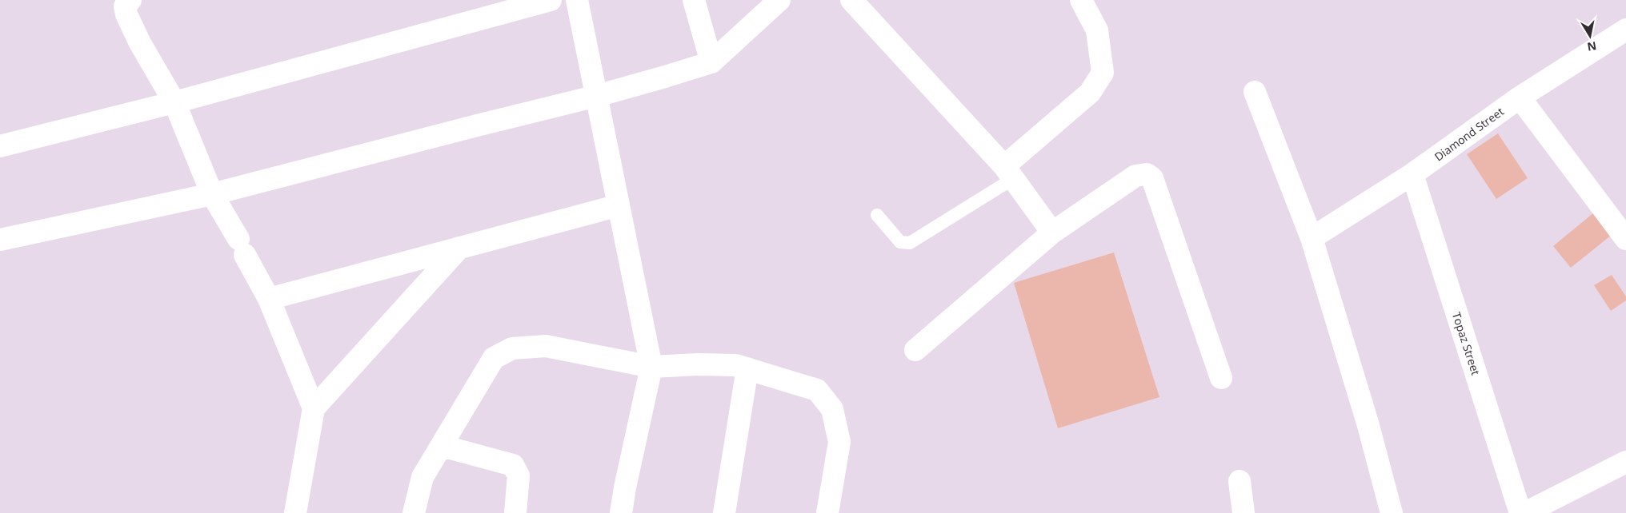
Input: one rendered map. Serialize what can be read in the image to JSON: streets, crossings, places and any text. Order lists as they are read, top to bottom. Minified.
{"streets":{"street":["Diamond Street","Topaz Street"]},"crossings":[["Diamond Street","Topaz Street"]],"north":"bottom"}
